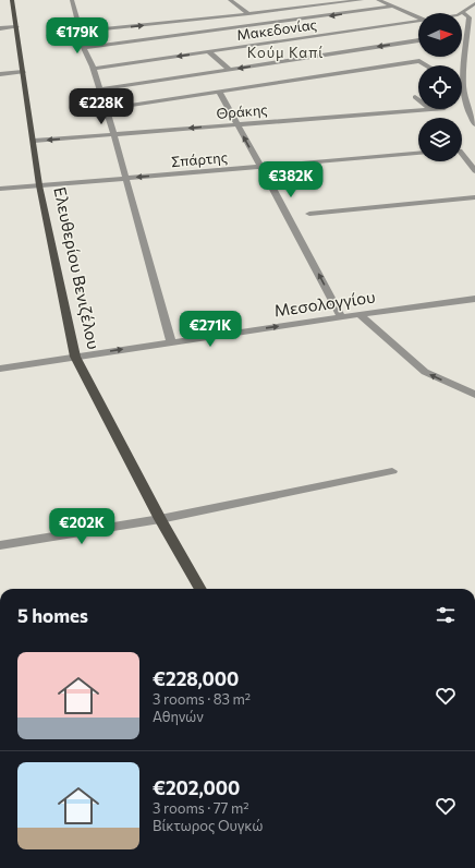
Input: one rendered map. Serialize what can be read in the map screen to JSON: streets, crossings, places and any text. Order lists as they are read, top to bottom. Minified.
{"streets":{"main road":["Ελευθερίου Βενιζέλου"],"street":["Μακεδονίας","Θράκης","Σπάρτης","Μεσολογγίου"]},"crossings":[["Θράκης","Ελευθερίου Βενιζέλου"],["Σπάρτης","Ελευθερίου Βενιζέλου"],["Ελευθερίου Βενιζέλου","Μεσολογγίου"]],"one_way":["Μεσολογγίου"],"districts":["Κούμ Καπί"],"north":"right","page":{"price":["€179K","€228K","€382K","€271K","€202K"],"heading":"5 homes","list":[{"name":"€228,000","note":"3 rooms · 83 m² · Αθηνών"},{"name":"€202,000","note":"3 rooms · 77 m² · Βίκτωρος Ουγκώ"}]}}
